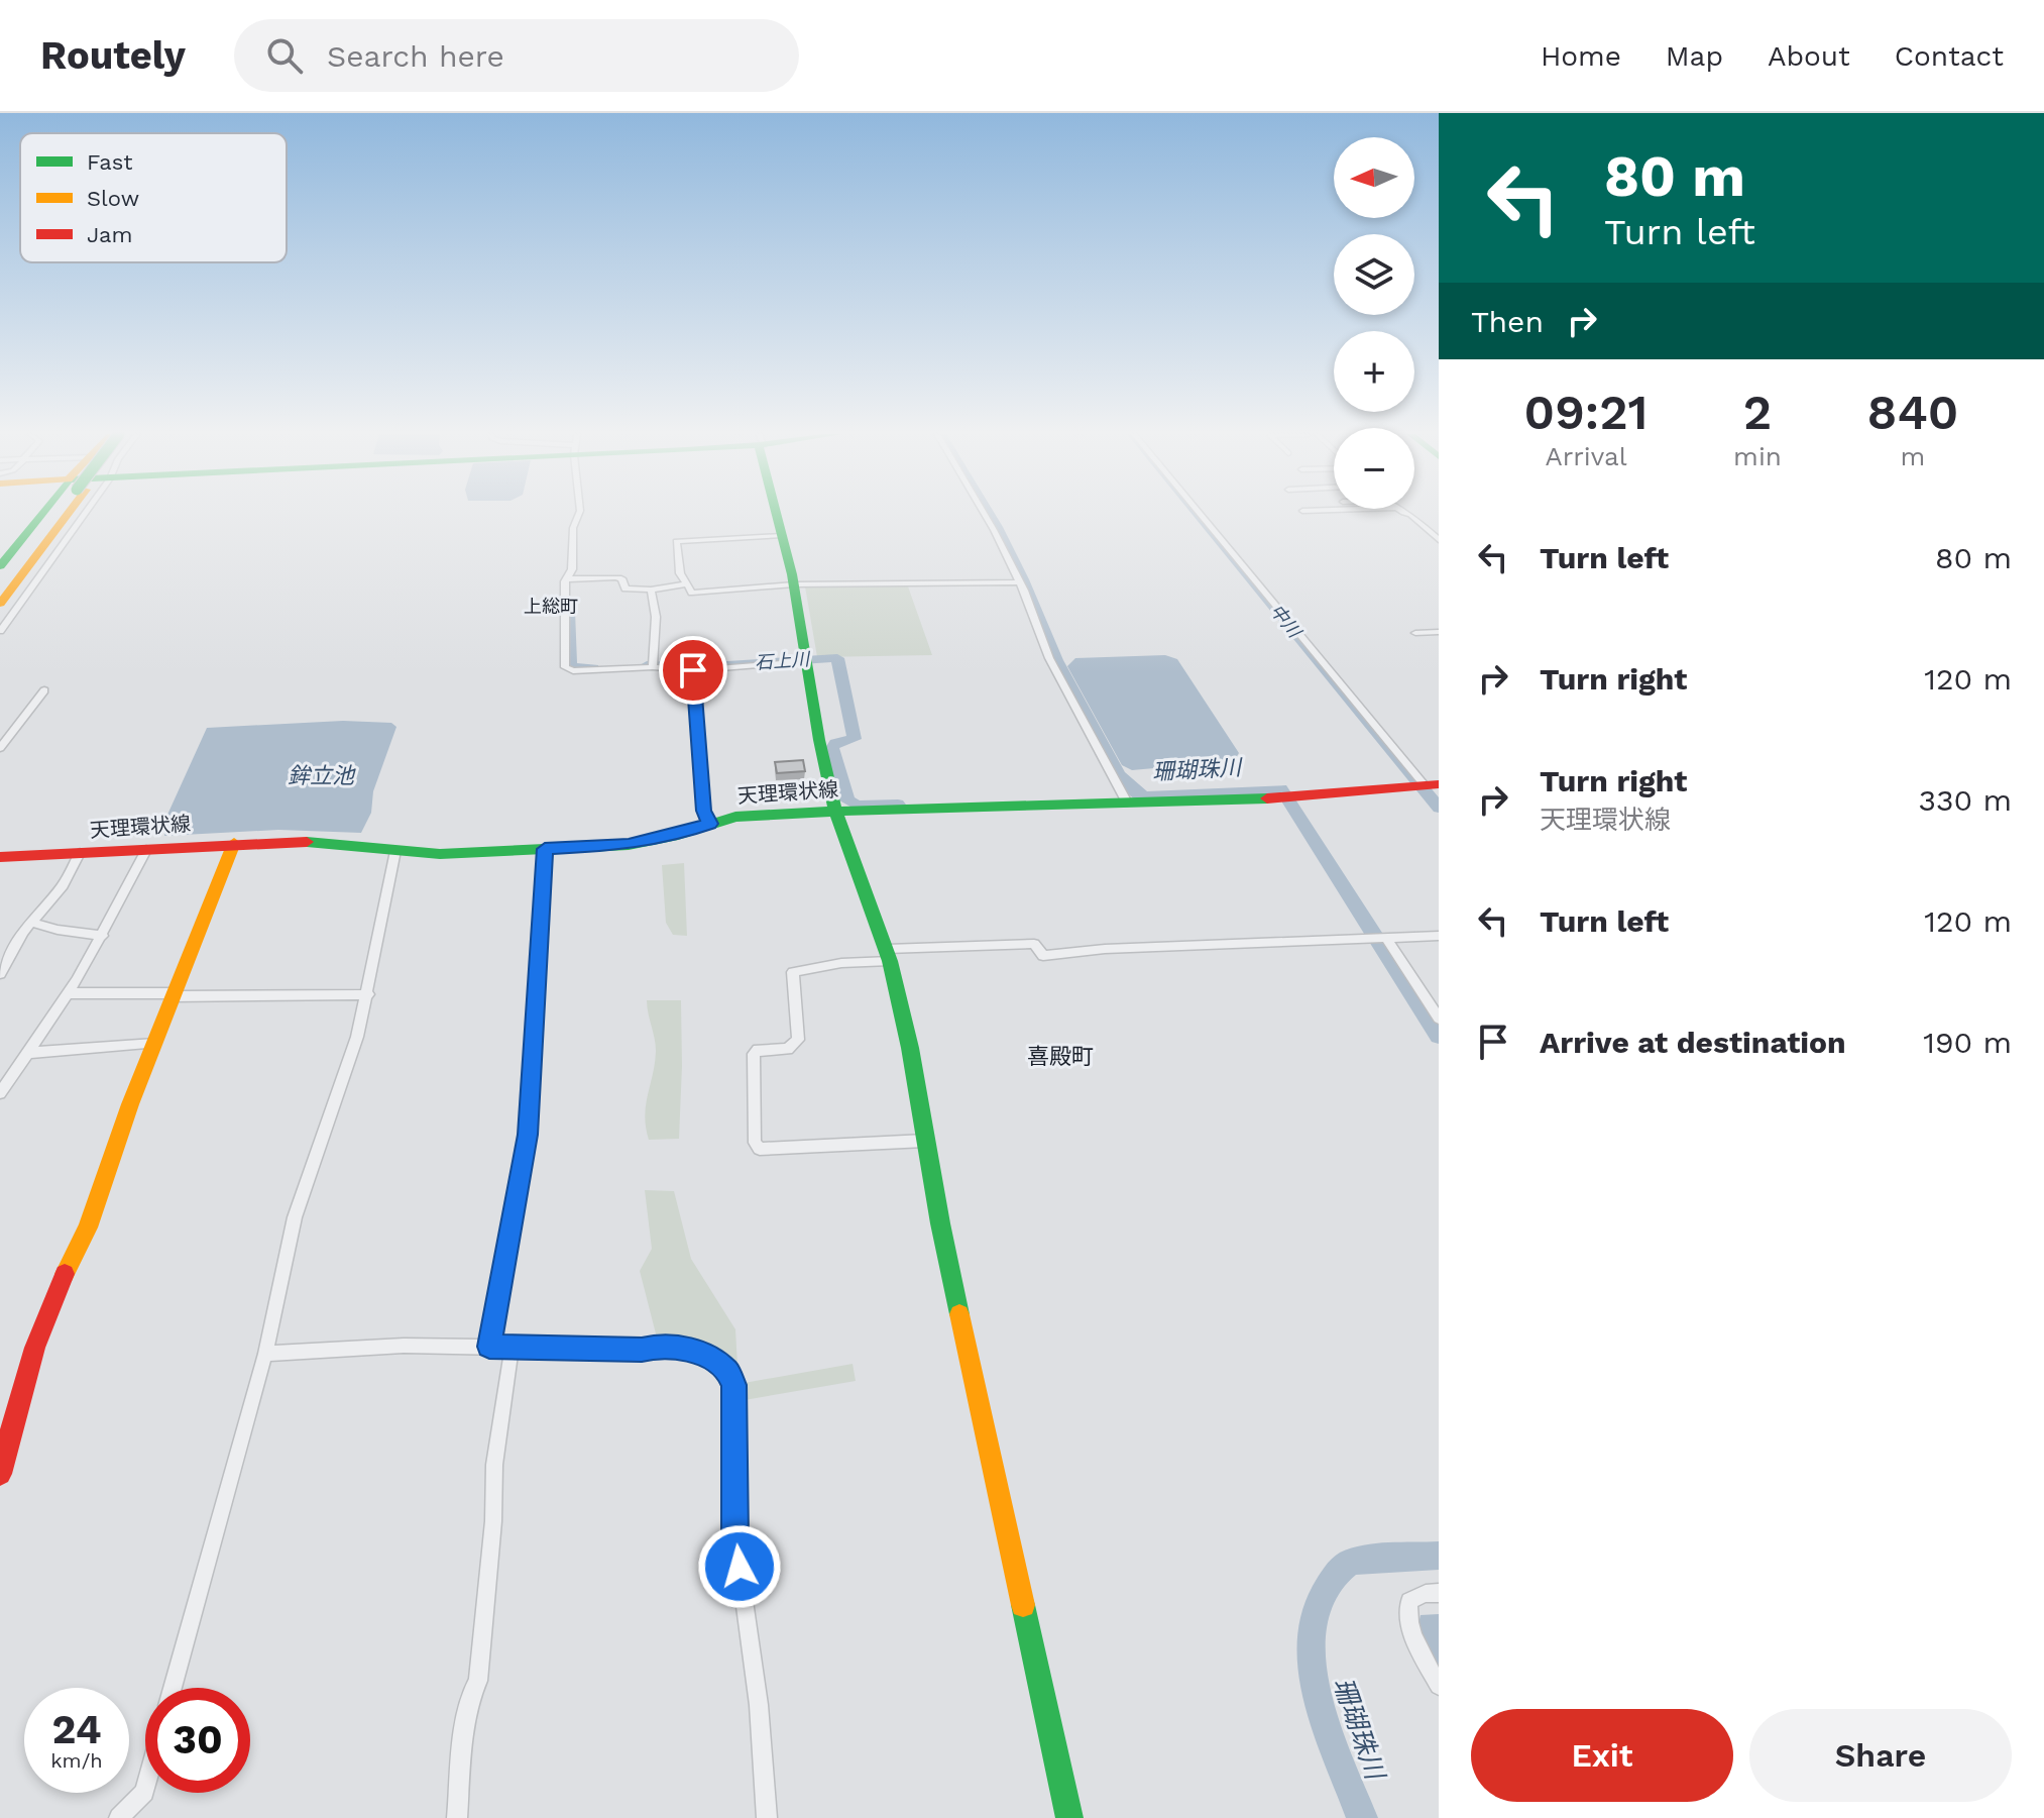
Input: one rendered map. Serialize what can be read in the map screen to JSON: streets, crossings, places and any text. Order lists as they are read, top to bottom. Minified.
{"streets":{"main road":["天理環状線"]},"districts":["上総町","喜殿町"],"water":["中川","石上川","珊瑚珠川","鉾立池"],"legend":["Fast","Slow","Jam"],"north":"left","page":{"header":"Routely","search":"Search here","nav":["Home","Map","About","Contact"],"turn":["80 m","Turn left"],"map_buttons":["+","−"],"then":"Then","eta":["09:21","Arrival","2","min","840","m"],"list":[{"name":"Turn left","value":"80 m"},{"name":"Turn right","value":"120 m"},{"name":"Turn right","note":"天理環状線","value":"330 m"},{"name":"Turn left","value":"120 m"},{"name":"Arrive at destination","value":"190 m"}],"speed":"24 km/h","limit":"30","buttons":["Exit","Share"]}}
